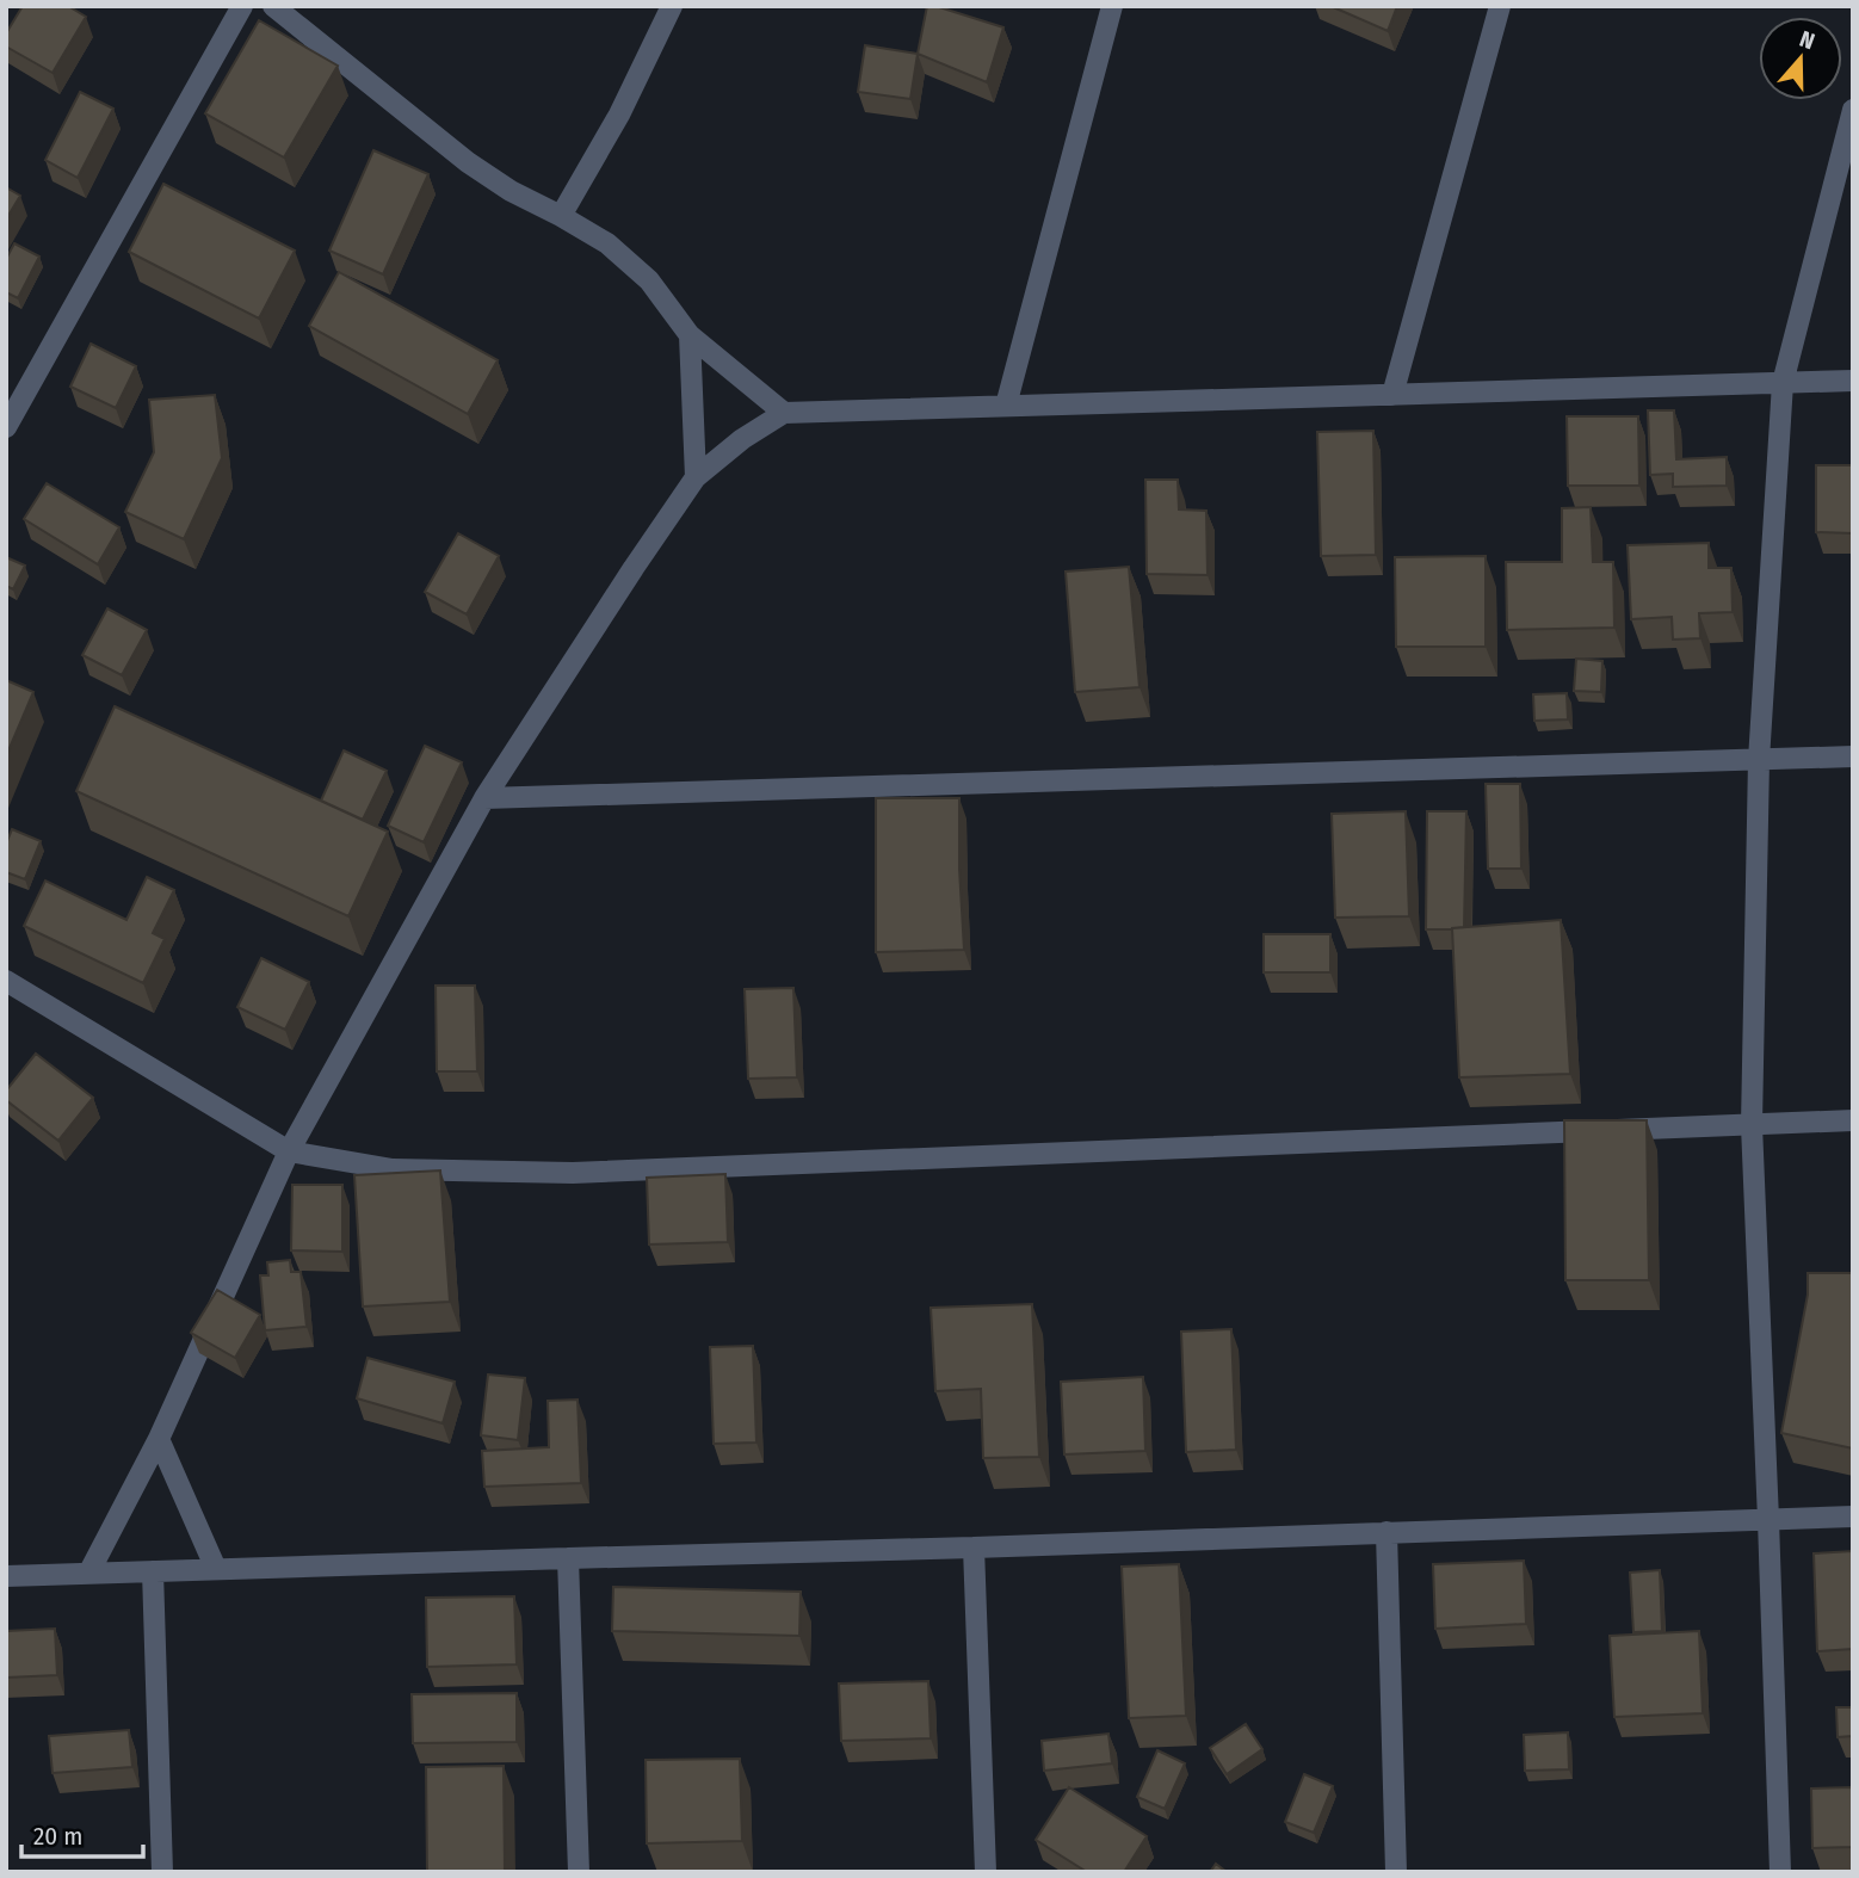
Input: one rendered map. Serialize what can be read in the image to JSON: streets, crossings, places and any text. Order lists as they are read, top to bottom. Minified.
{"scale_bar":"20 m","north":"top"}
